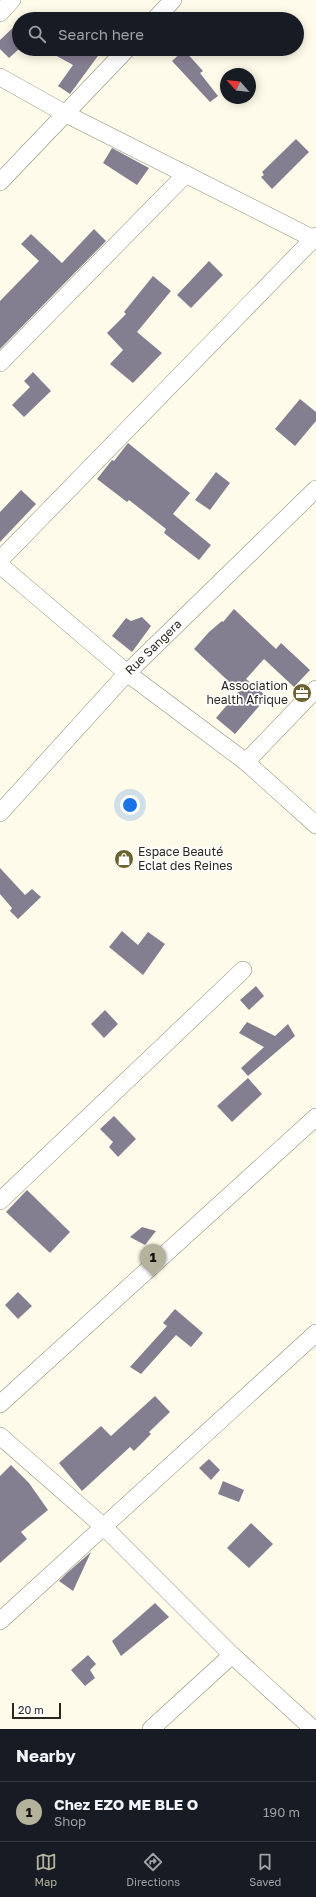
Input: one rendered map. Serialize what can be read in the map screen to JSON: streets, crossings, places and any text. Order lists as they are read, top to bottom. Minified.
{"streets":{"street":["Rue Sangera"]},"places":{"office":["Association health Afrique"],"shop":["Espace Beauté Eclat des Reines"]},"scale_bar":"20 m","north":"top left","page":{"search":"Search here","pins":"1","scale":"20 m","heading":"Nearby","list":[{"mark":"1","name":"Chez EZO ME BLE O","note":"Shop","value":"190 m"}],"nav":["Map","Directions","Saved"]}}
